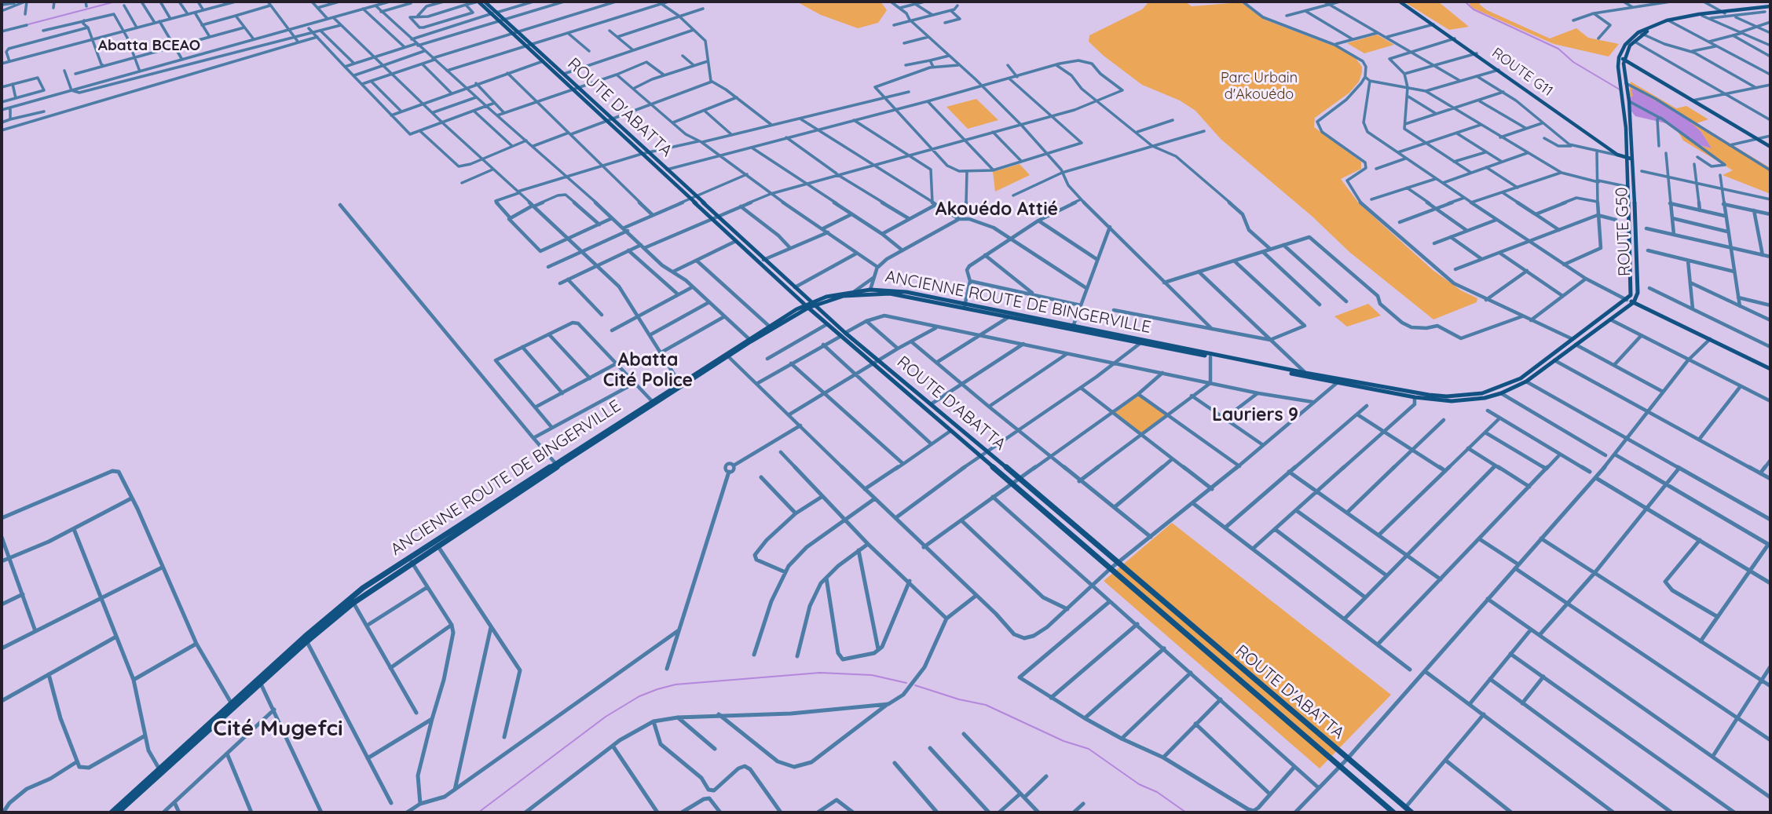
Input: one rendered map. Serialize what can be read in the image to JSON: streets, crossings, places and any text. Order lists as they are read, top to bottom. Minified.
{"streets":{"street":["ROUTE G11","ROUTE D'ABATTA","ROUTE G50","ANCIENNE ROUTE DE BINGERVILLE"]},"crossings":[["ROUTE G11","ROUTE G50"],["ROUTE D'ABATTA","ANCIENNE ROUTE DE BINGERVILLE"],["ROUTE G50","ANCIENNE ROUTE DE BINGERVILLE"]],"districts":["Abatta BCEAO","Akouédo Attié","Abatta Cité Police","Lauriers 9","Cité Mugefci"],"parks":["Parc Urbain d'Akouédo"]}
